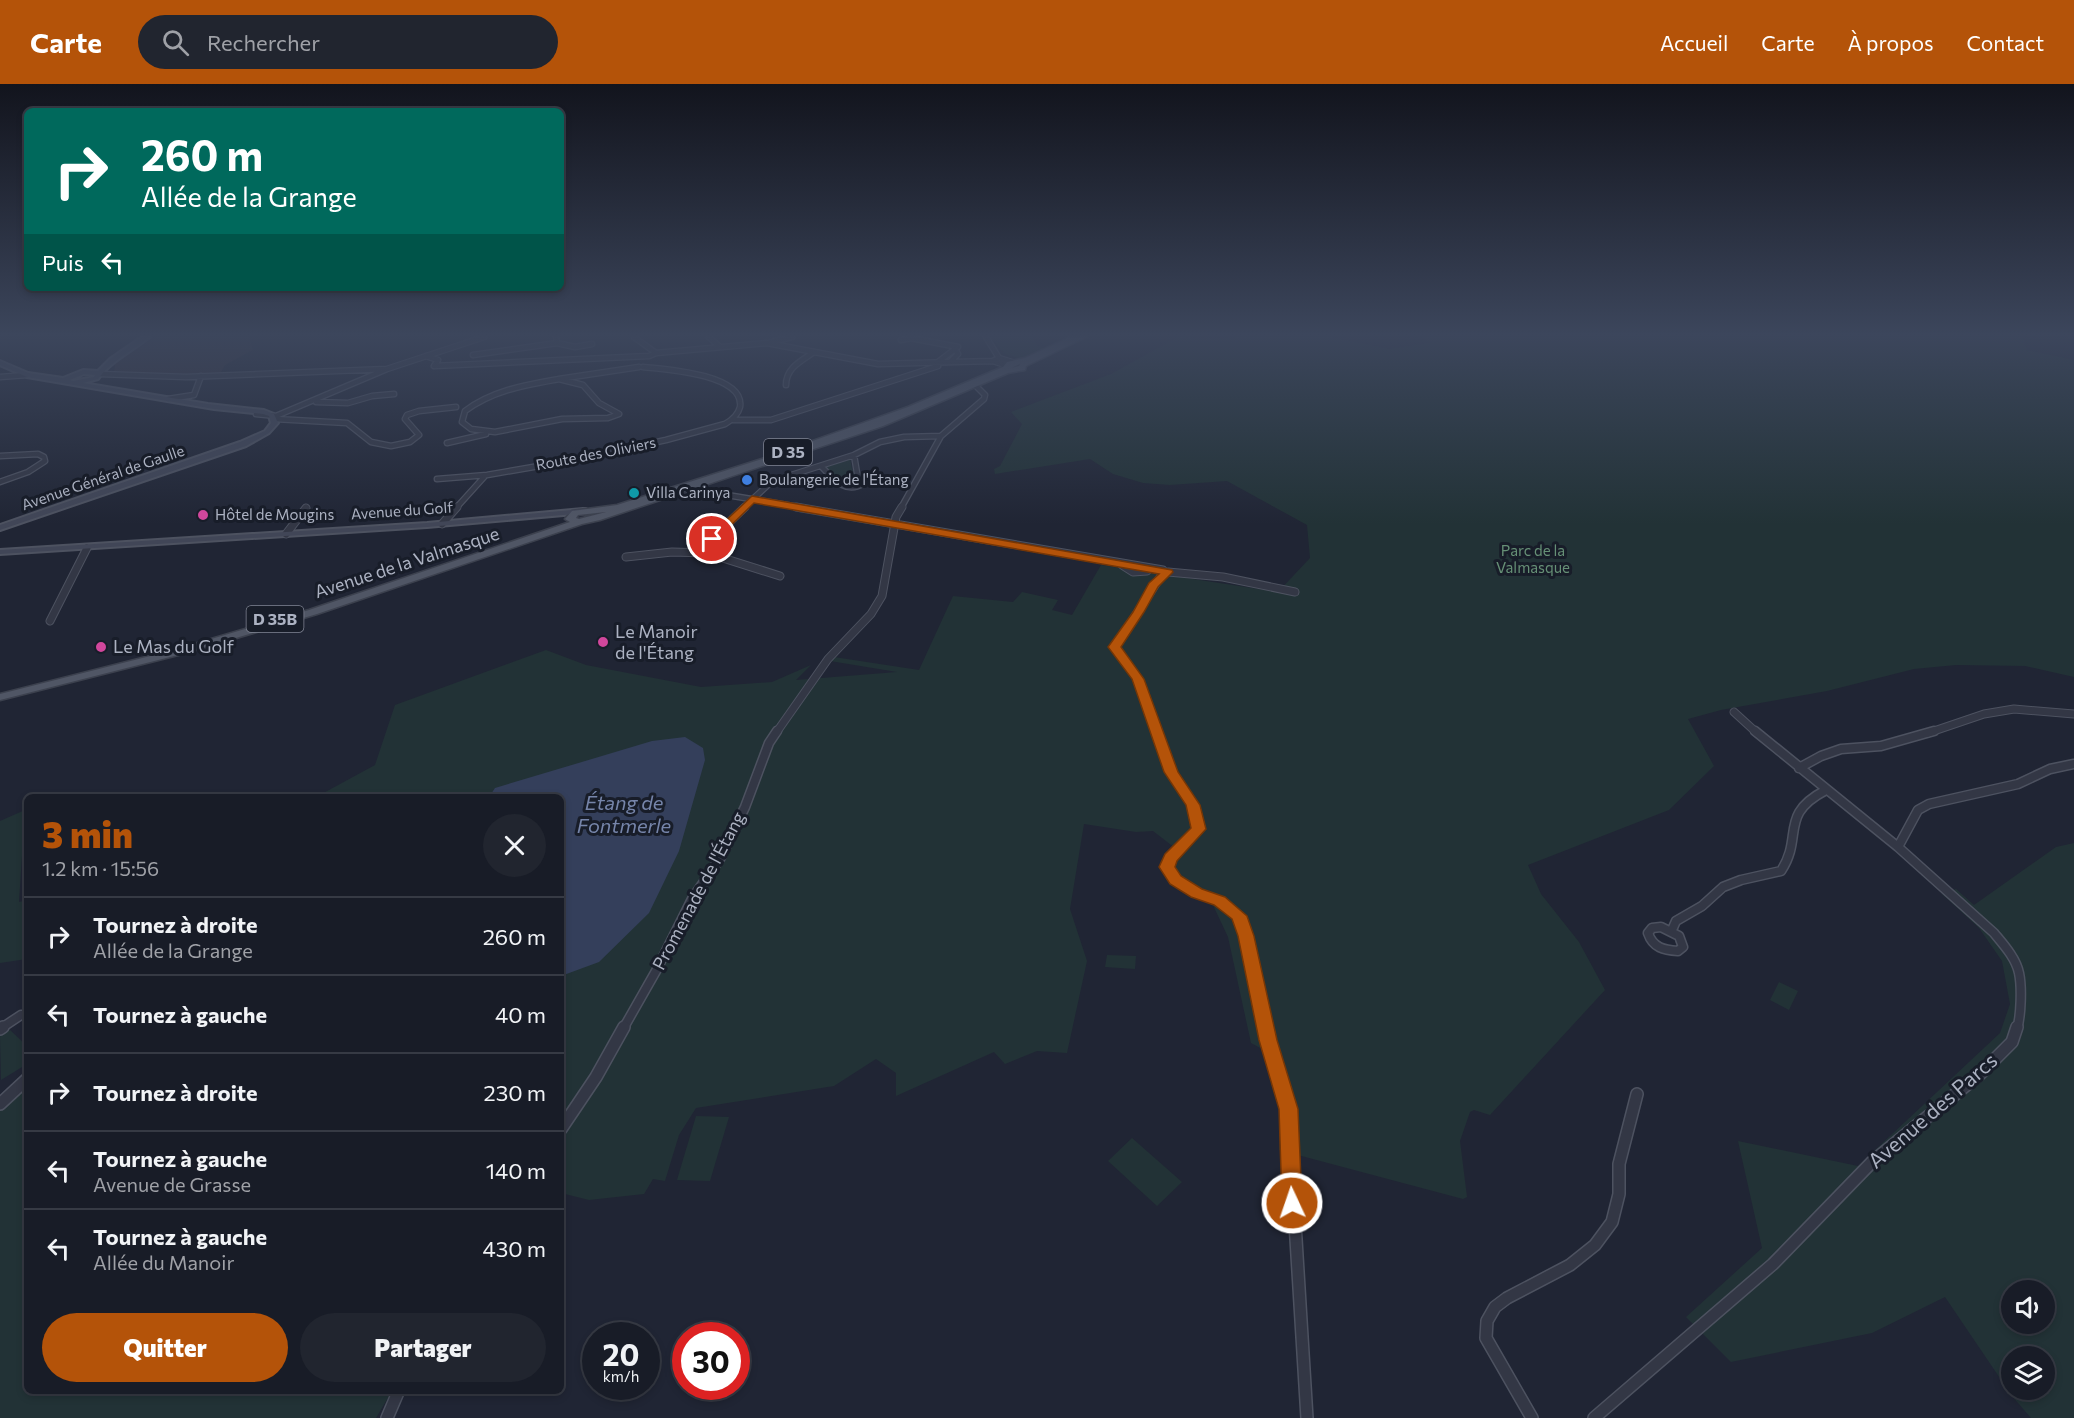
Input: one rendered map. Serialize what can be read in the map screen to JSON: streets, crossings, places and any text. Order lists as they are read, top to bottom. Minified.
{"streets":{"main road":["D 35","Avenue Général de Gaulle","Avenue du Golf","Avenue de la Valmasque","D 35B"],"street":["Route des Oliviers","Promenade de l'Étang","Avenue des Parcs"]},"crossings":[["Avenue du Golf","Avenue de la Valmasque"]],"water":["Étang de Fontmerle"],"parks":["Parc de la Valmasque"],"places":["Boulangerie de l'Étang","Villa Carinya","Hôtel de Mougins","Le Manoir de l'Étang","Le Mas du Golf"],"page":{"header":"Carte","search":"Rechercher","nav":["Accueil","Carte","À propos","Contact"],"turn":["260 m","Allée de la Grange"],"then":"Puis","heading":["3 min","1.2 km · 15:56"],"list":[{"name":"Tournez à droite","note":"Allée de la Grange","value":"260 m"},{"name":"Tournez à gauche","value":"40 m"},{"name":"Tournez à droite","value":"230 m"},{"name":"Tournez à gauche","note":"Avenue de Grasse","value":"140 m"},{"name":"Tournez à gauche","note":"Allée du Manoir","value":"430 m"}],"buttons":["Quitter","Partager"],"speed":"20 km/h","limit":"30"}}
